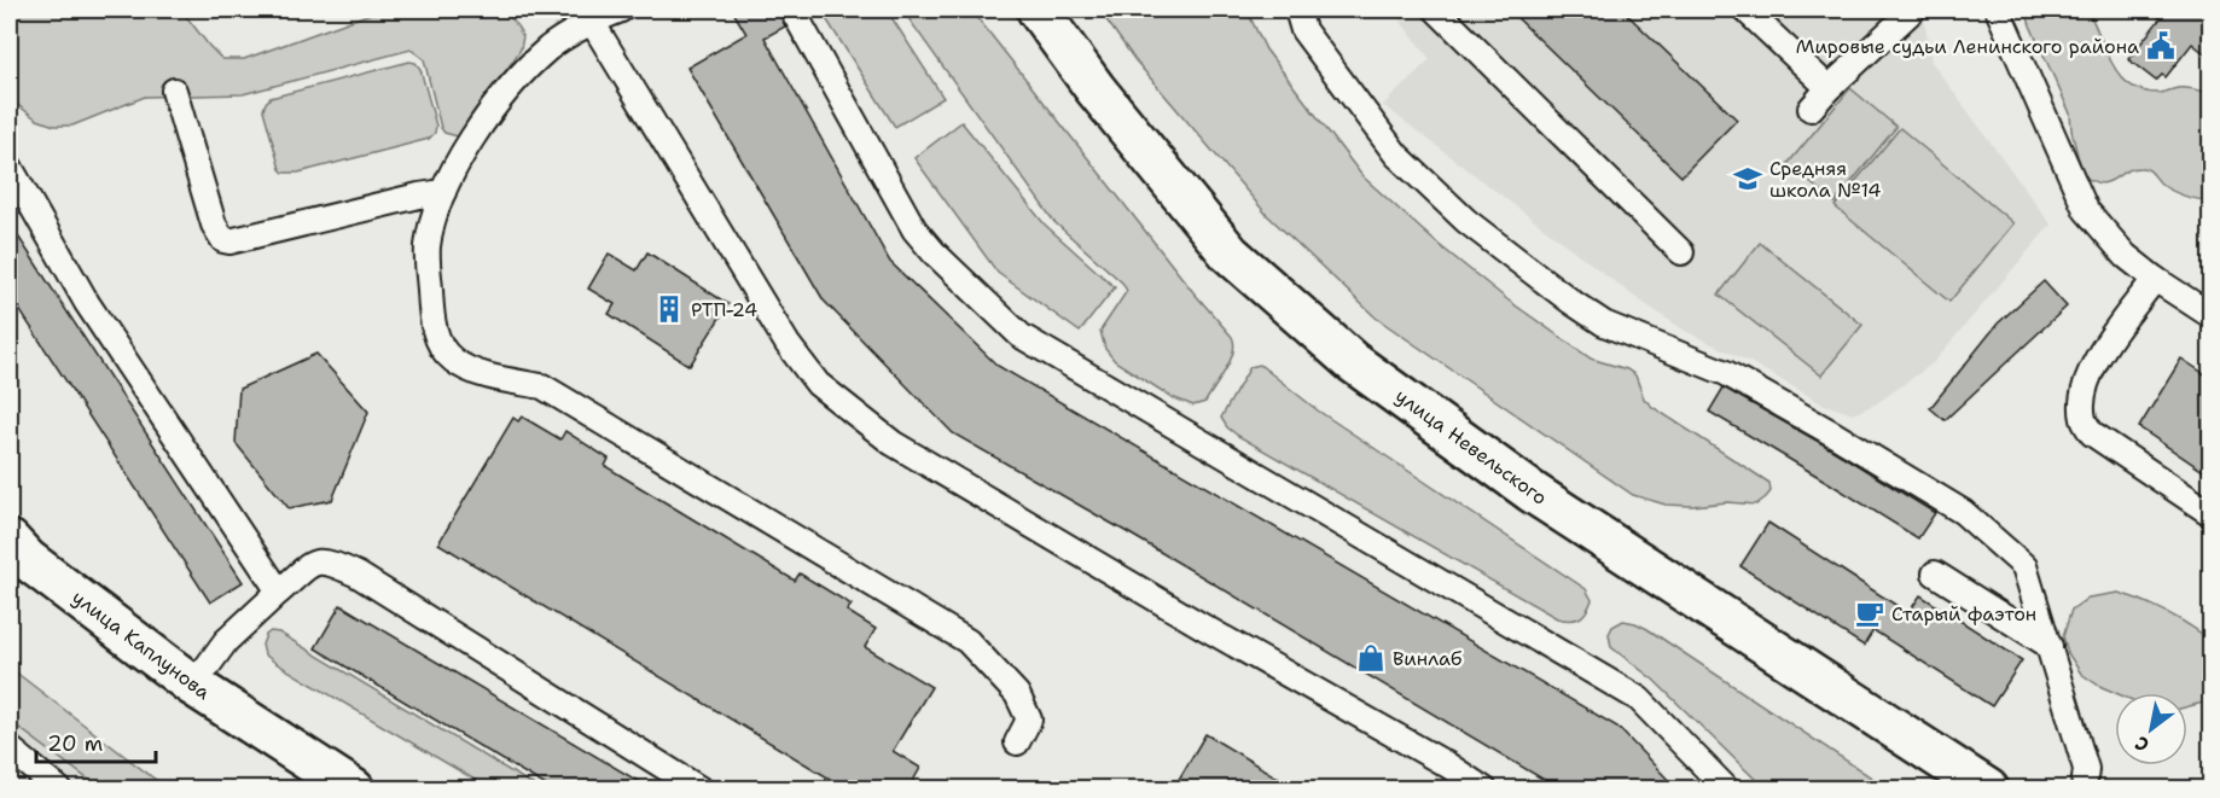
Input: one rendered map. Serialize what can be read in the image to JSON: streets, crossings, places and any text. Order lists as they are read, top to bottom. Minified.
{"streets":{"main road":["улица Невельского","улица Каплунова"]},"places":{"public building":["Мировые судьи Ленинского района"],"school or university":["Средняя школа №14"],"building":["РТП-24"],"cafe":["Старый фаэтон"],"shop":["Винлаб"]},"scale_bar":"20 m","north":"bottom left"}
